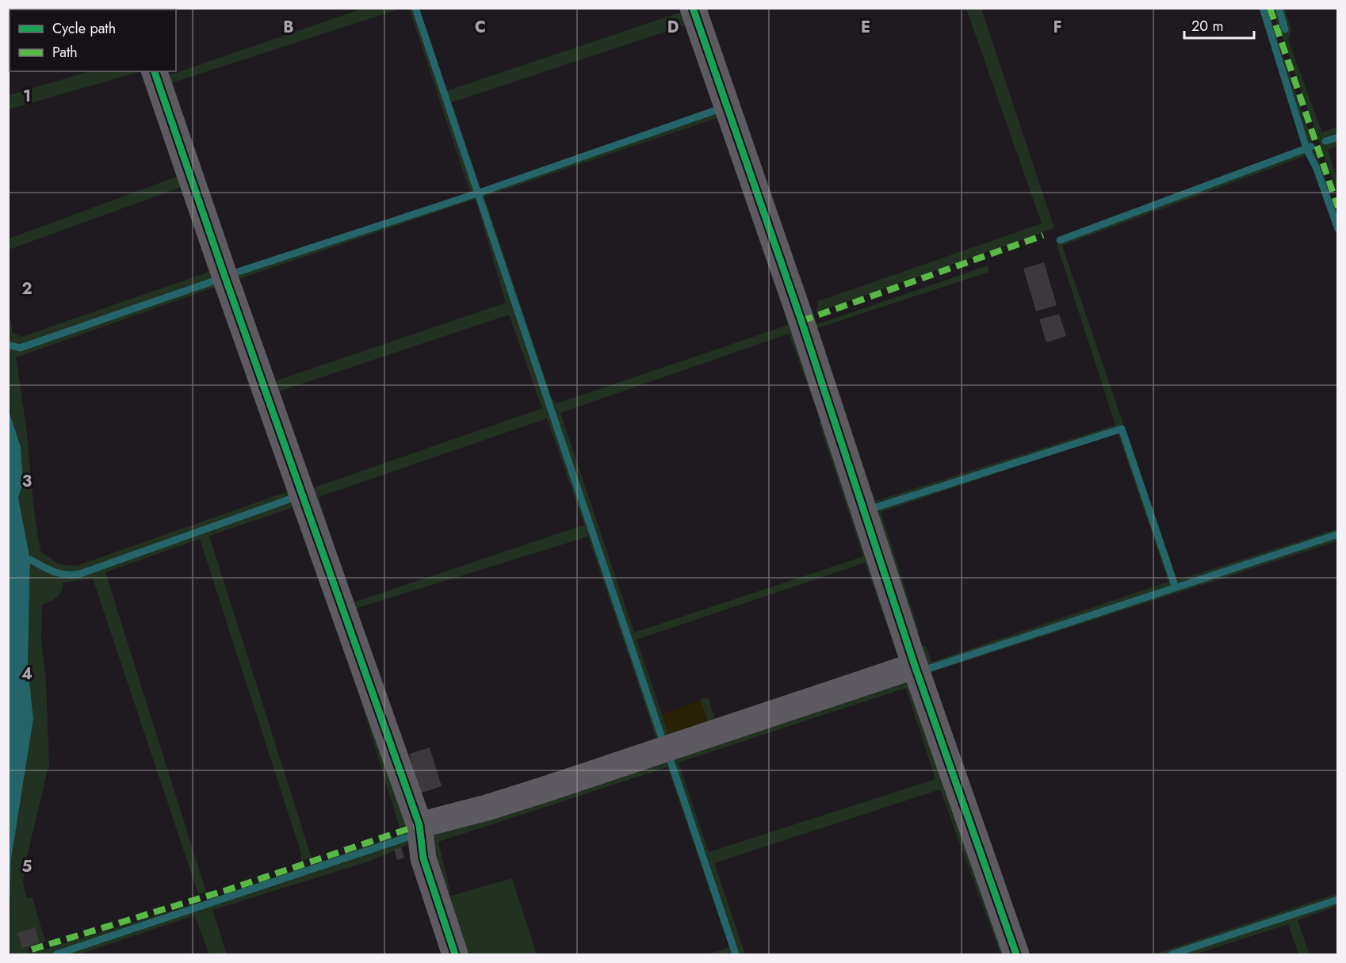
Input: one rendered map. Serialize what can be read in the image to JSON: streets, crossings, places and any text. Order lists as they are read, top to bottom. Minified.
{"legend":["Cycle path","Path"],"scale_bar":"20 m","grid":{"columns":["B","C","D","E","F"],"rows":["1","2","3","4","5"]}}
